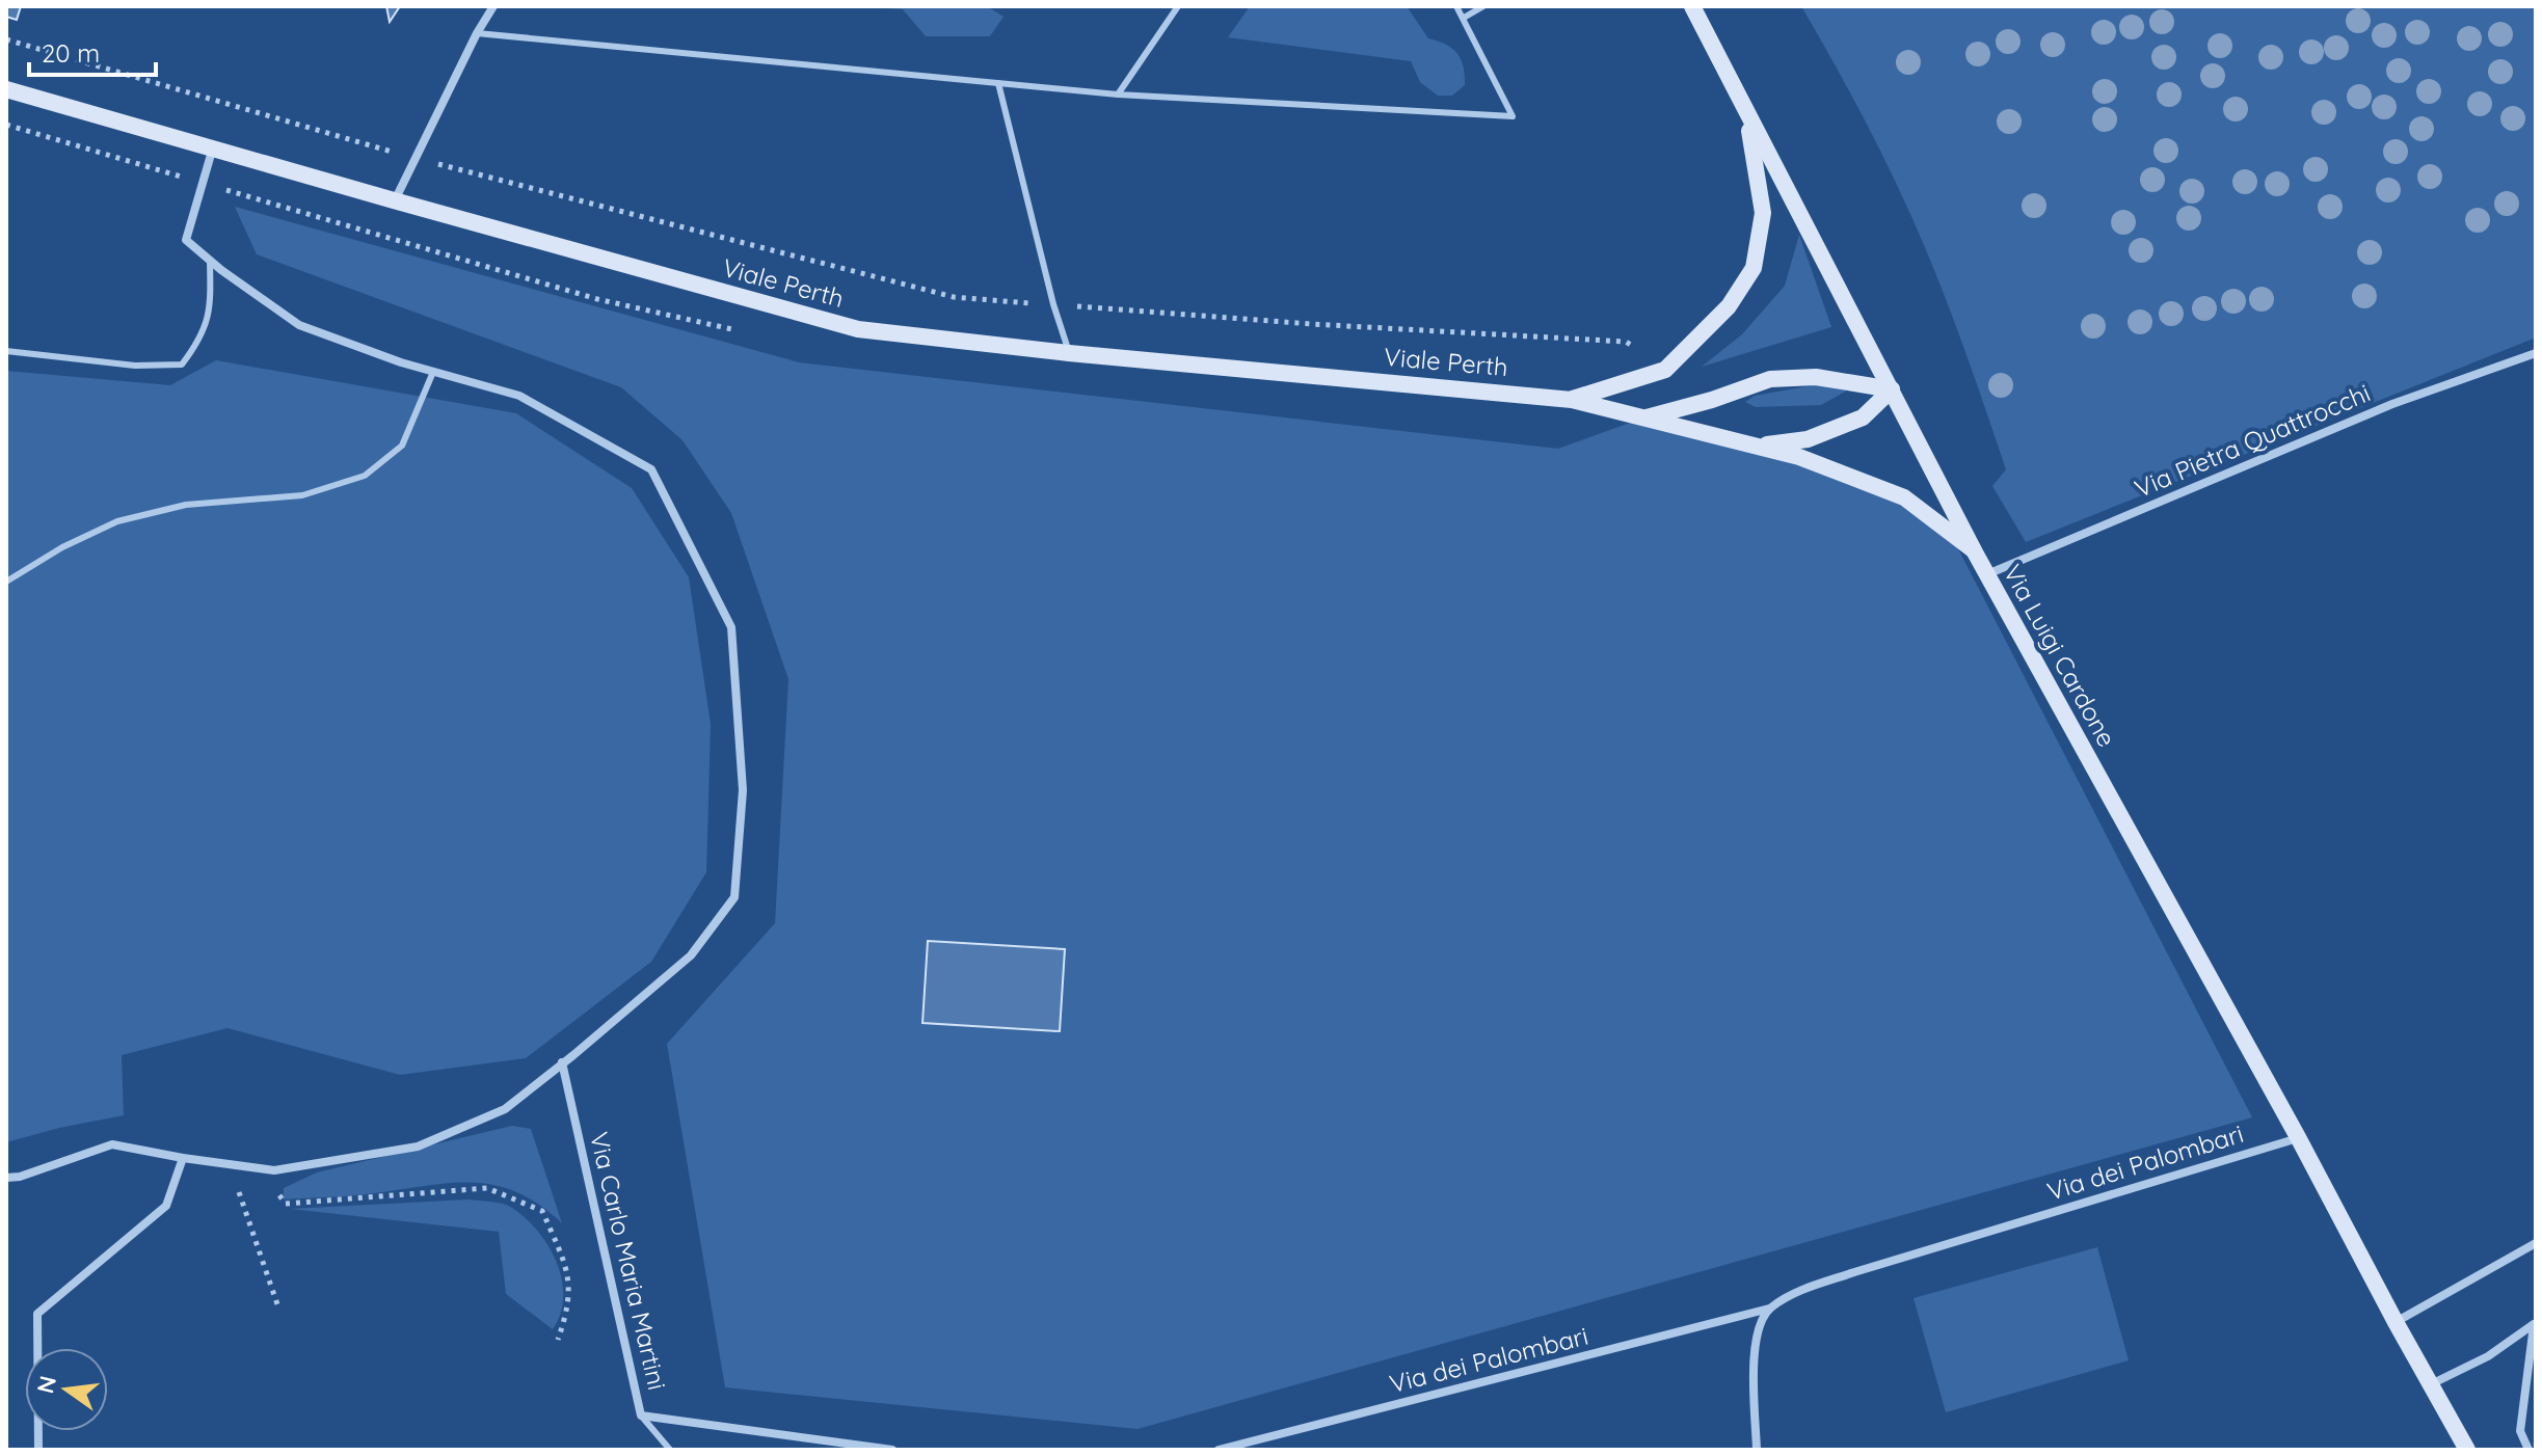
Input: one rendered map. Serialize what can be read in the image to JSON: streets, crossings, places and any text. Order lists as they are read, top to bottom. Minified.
{"streets":{"main road":["Viale Perth","Via Luigi Cardone"],"street":["Via Pietra Quattrocchi","Via dei Palombari","Via Carlo Maria Martini"]},"crossings":[["Viale Perth","Via Luigi Cardone"],["Via Pietra Quattrocchi","Via Luigi Cardone"],["Via Luigi Cardone","Via dei Palombari"]],"scale_bar":"20 m","north":"left"}
